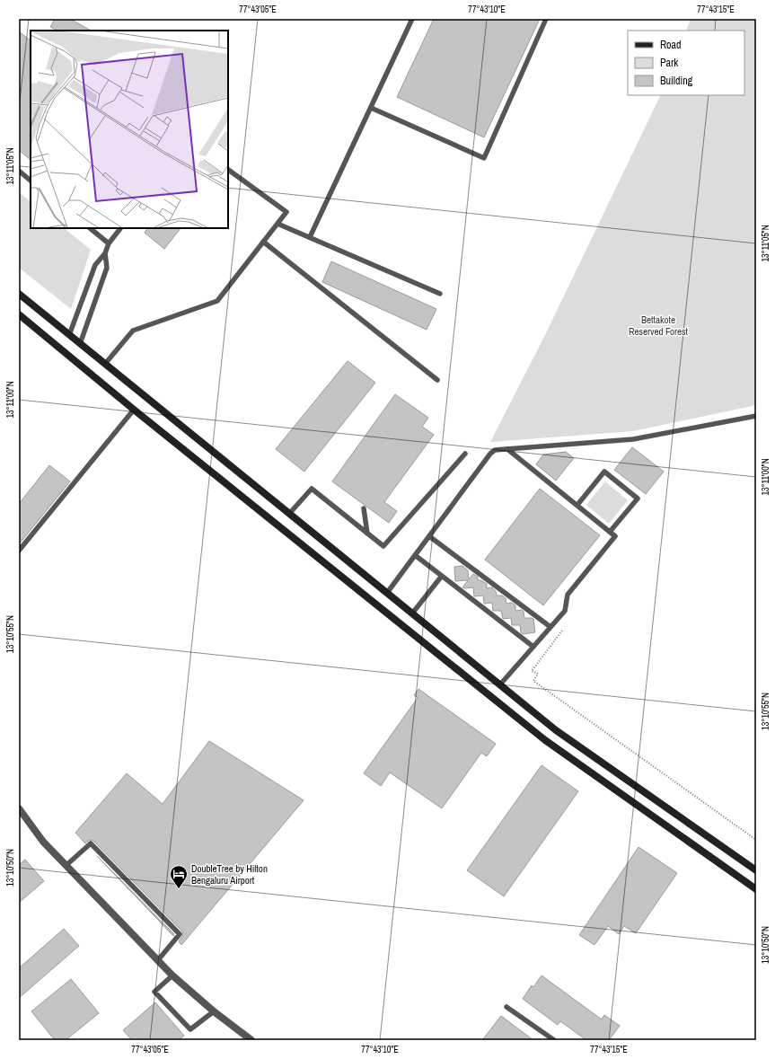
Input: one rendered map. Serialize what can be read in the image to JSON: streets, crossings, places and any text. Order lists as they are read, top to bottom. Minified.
{"parks":["Bettakote Reserved Forest"],"places":{"hotel":["DoubleTree by Hilton Bengaluru Airport"]},"legend":["Road","Park","Building"],"coordinates":["77°43'05\"E","77°43'10\"E","77°43'15\"E","13°11'05\"N","13°11'00\"N","13°10'55\"N","13°10'50\"N"]}
